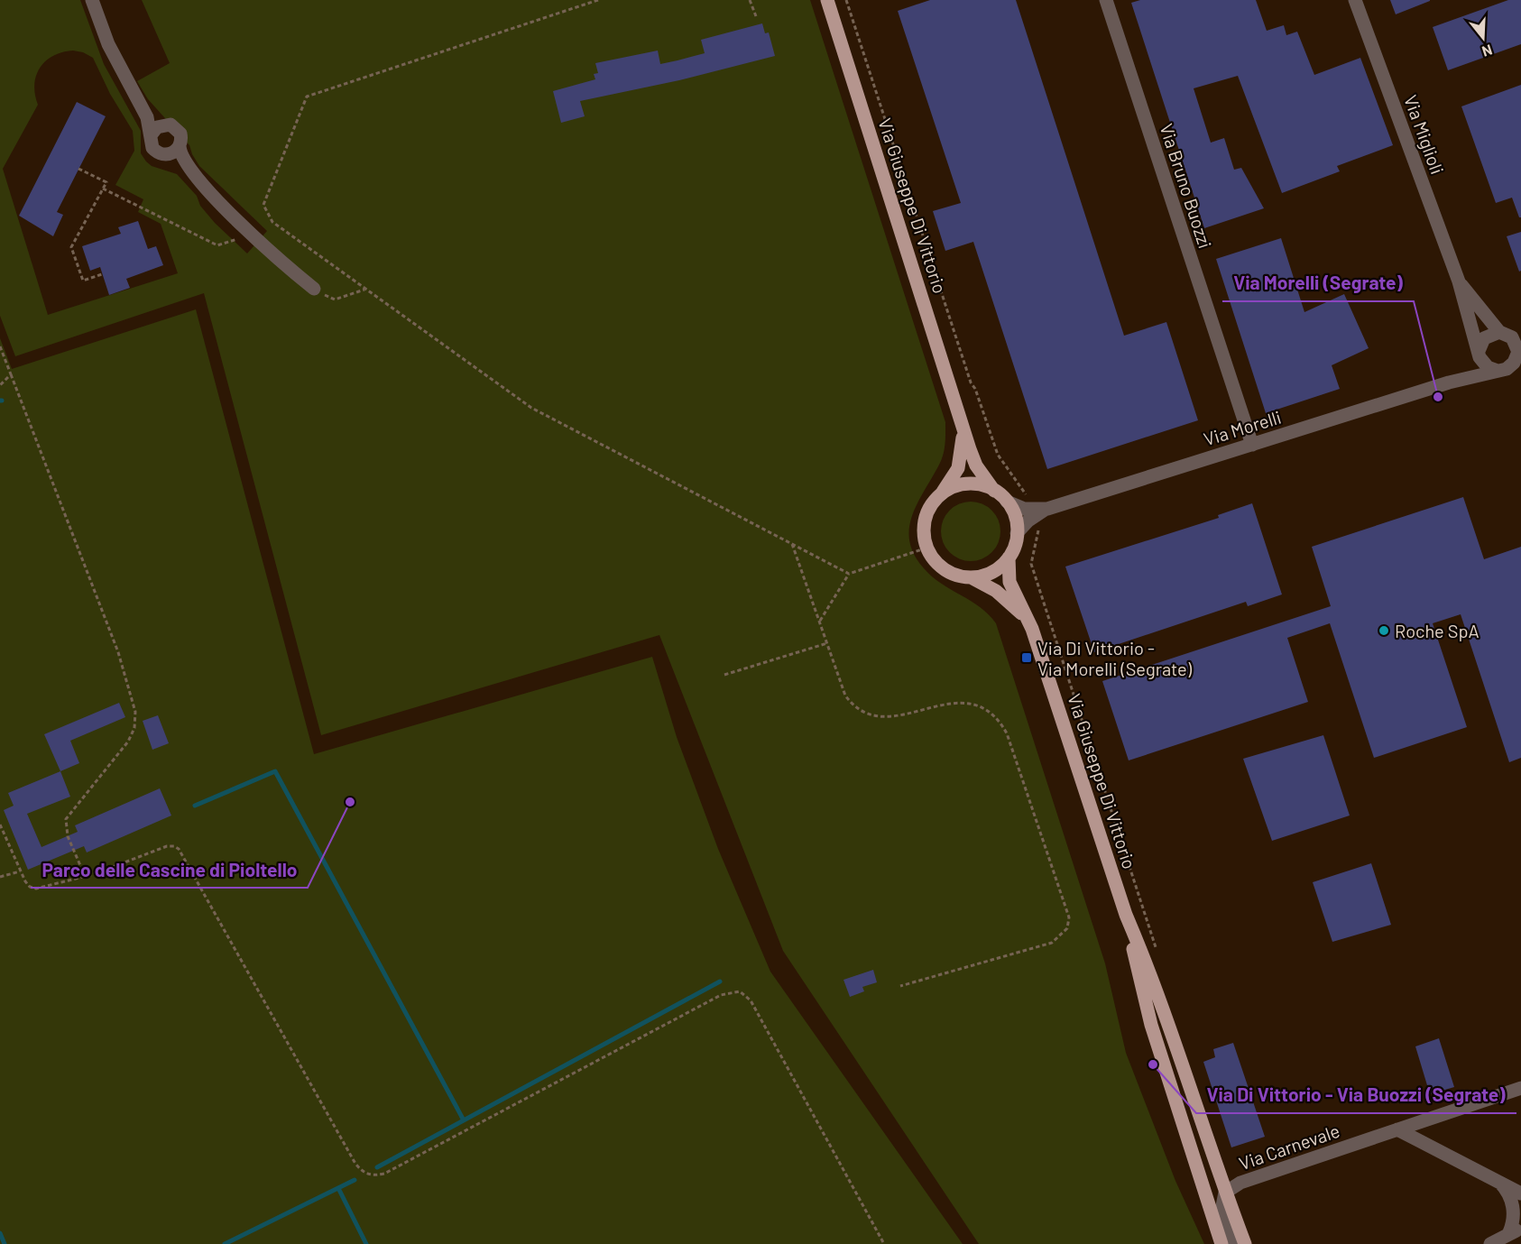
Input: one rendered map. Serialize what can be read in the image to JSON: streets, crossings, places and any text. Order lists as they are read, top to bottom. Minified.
{"streets":{"main road":["Via Giuseppe Di Vittorio"],"street":["Via Miglioli","Via Bruno Buozzi","Via Morelli","Via Carnevale"]},"crossings":[["Via Bruno Buozzi","Via Morelli"],["Via Giuseppe Di Vittorio","Via Morelli"],["Via Giuseppe Di Vittorio","Via Carnevale"]],"places":{"other":["Via Morelli (Segrate)","Roche SpA","Parco delle Cascine di Pioltello","Via Di Vittorio - Via Buozzi (Segrate)"],"transit":["Via Di Vittorio - Via Morelli (Segrate)"]},"north":"bottom"}
